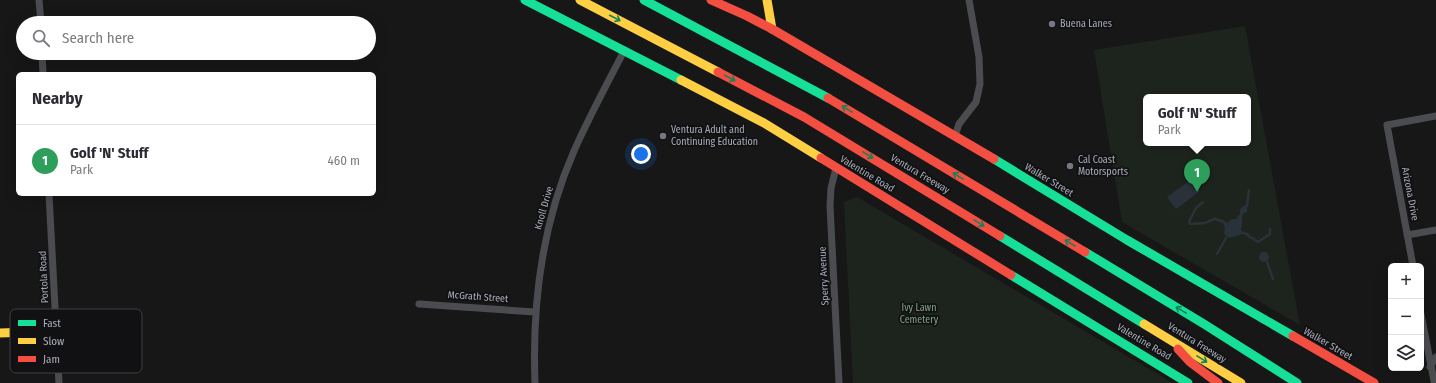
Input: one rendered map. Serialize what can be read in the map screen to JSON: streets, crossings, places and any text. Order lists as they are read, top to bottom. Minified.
{"streets":{"main road":["Valentine Road","Ventura Freeway","Walker Street"],"street":["Arizona Drive","Knoll Drive","Sperry Avenue","Portola Road","McGrath Street"]},"crossings":[["Valentine Road","Knoll Drive"],["Valentine Road","Sperry Avenue"],["Knoll Drive","McGrath Street"]],"parks":["Ivy Lawn Cemetery"],"places":["Buena Lanes","Ventura Adult and Continuing Education","Cal Coast Motorsports"],"legend":["Fast","Slow","Jam"],"page":{"search":"Search here","heading":"Nearby","popup":["Golf 'N' Stuff","Park"],"list":[{"mark":"1","name":"Golf 'N' Stuff","note":"Park","value":"460 m"}],"pins":"1","map_buttons":["+","−"]}}
